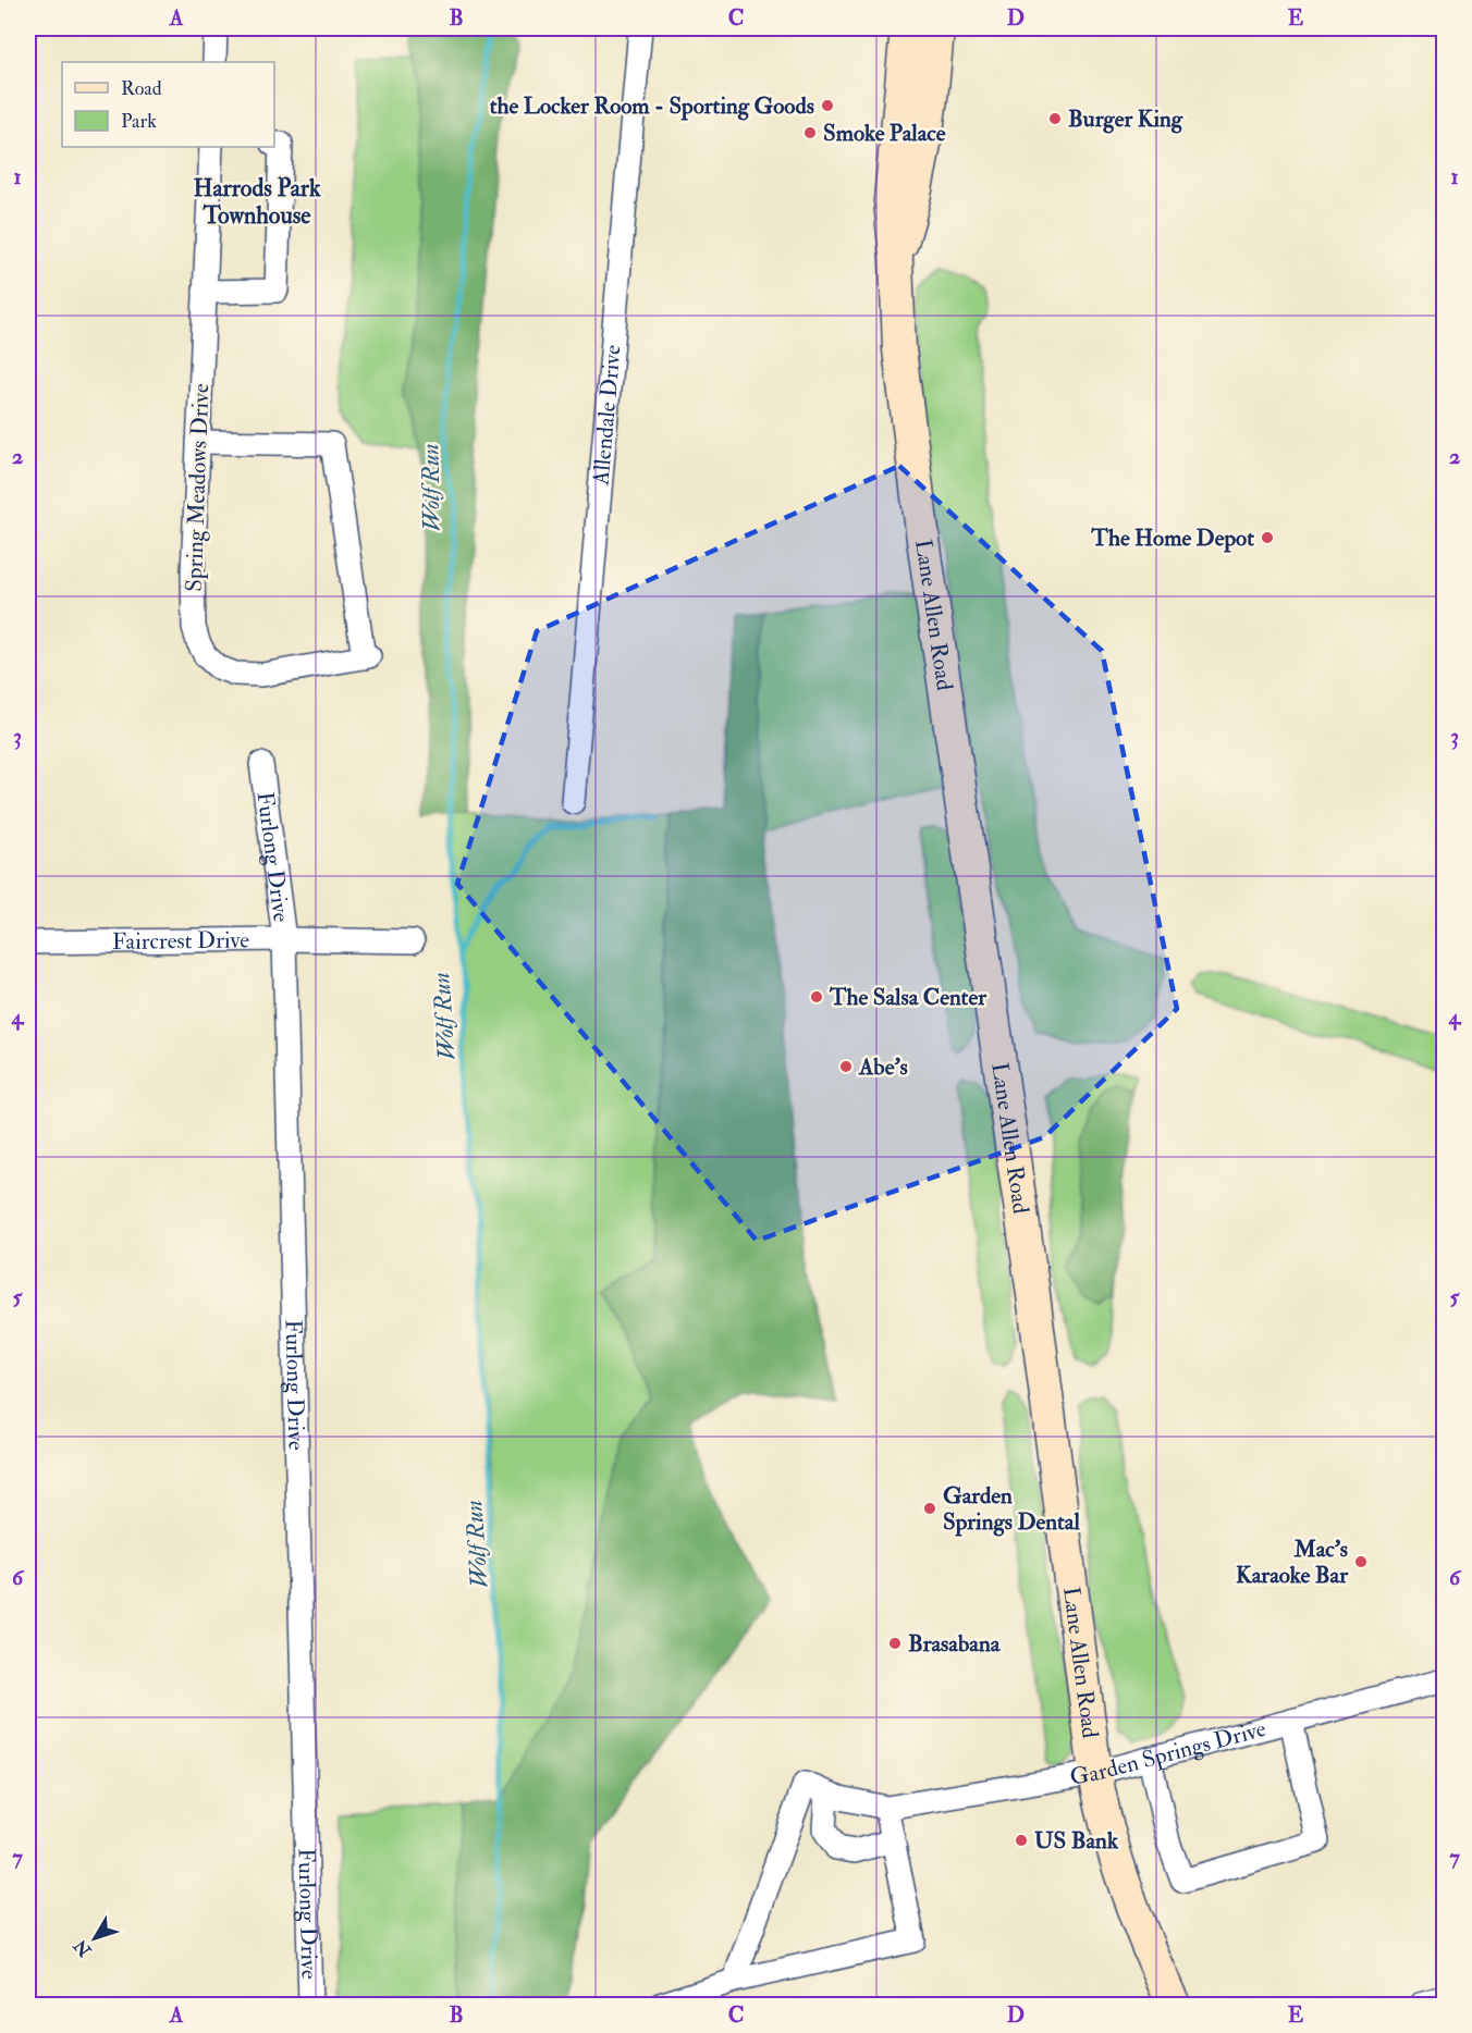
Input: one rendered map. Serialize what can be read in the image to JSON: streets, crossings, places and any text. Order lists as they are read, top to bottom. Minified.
{"streets":{"main road":["Lane Allen Road"],"street":["Allendale Drive","Spring Meadows Drive","Furlong Drive","Faircrest Drive","Garden Springs Drive"]},"crossings":[["Lane Allen Road","Garden Springs Drive"],["Furlong Drive","Faircrest Drive"]],"districts":["Harrods Park Townhouse"],"water":["Wolf Run"],"places":["the Locker Room - Sporting Goods","Burger King","Smoke Palace","The Home Depot","The Salsa Center","Abe's","Garden Springs Dental","Mac's Karaoke Bar","Brasabana","US Bank"],"legend":["Road","Park"],"north":"bottom left","grid":{"columns":["A","B","C","D","E"],"rows":["1","2","3","4","5","6","7"]}}
